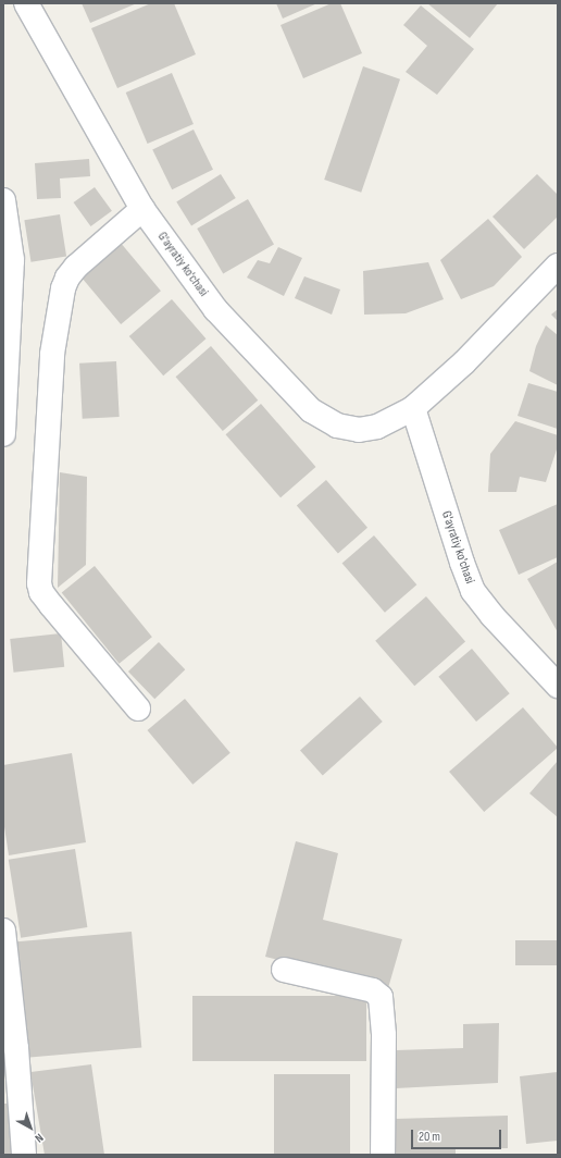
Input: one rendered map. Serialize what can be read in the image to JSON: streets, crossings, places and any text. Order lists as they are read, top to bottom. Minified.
{"streets":{"street":["G'ayratiy ko'chasi"]},"scale_bar":"20 m","north":"bottom right"}
